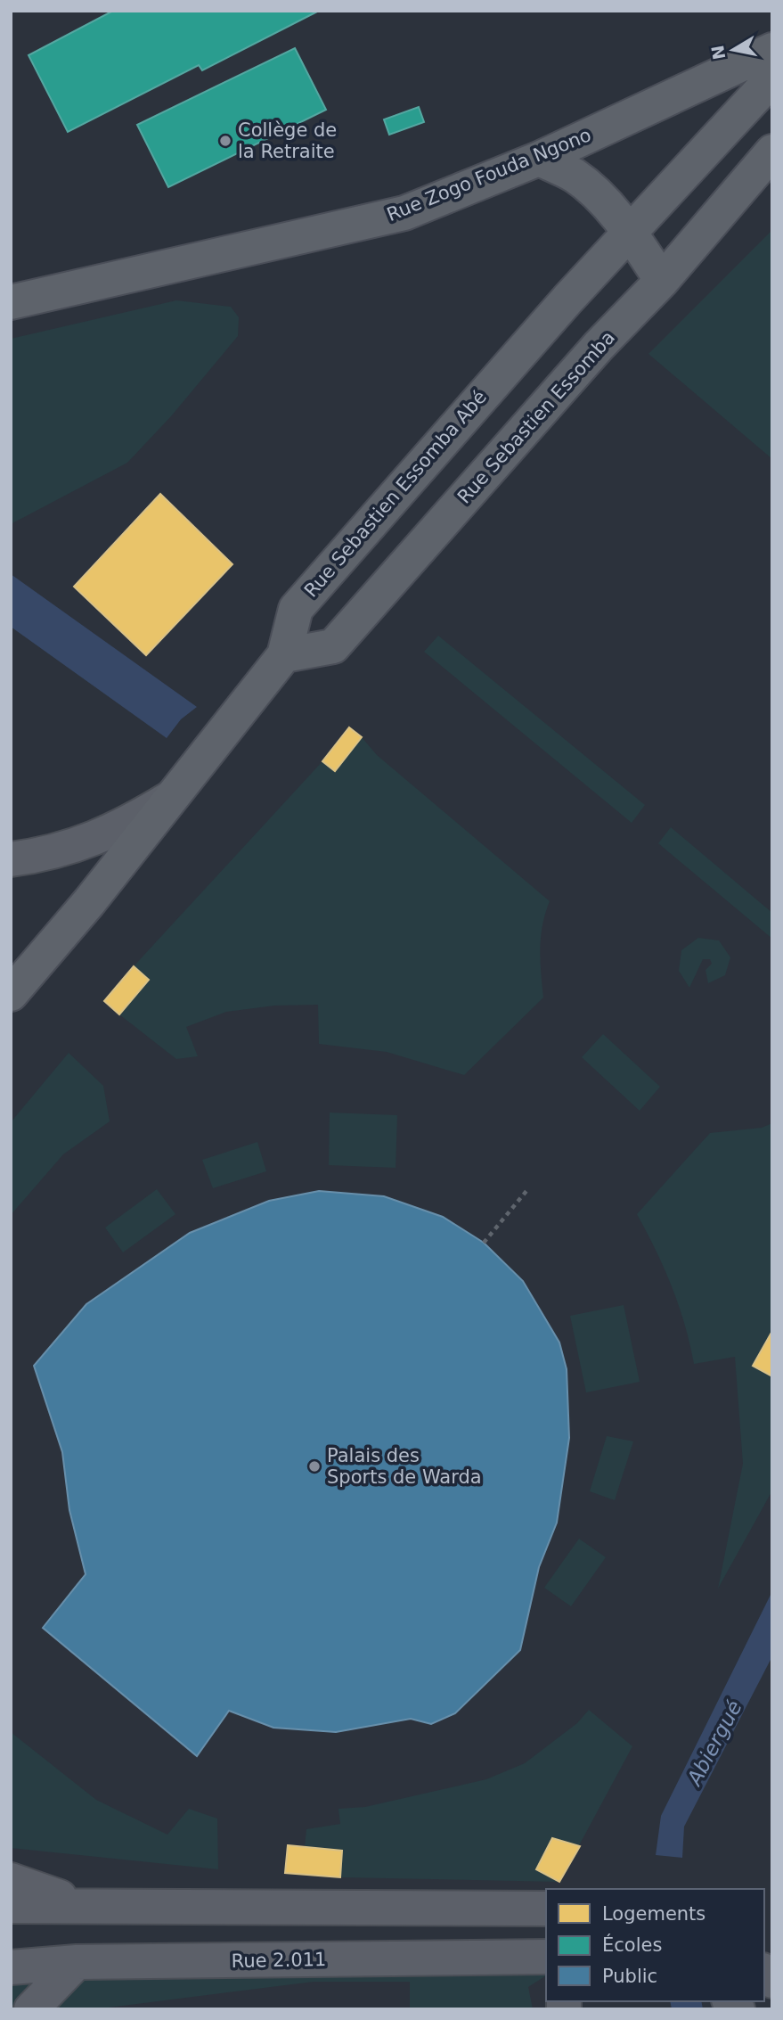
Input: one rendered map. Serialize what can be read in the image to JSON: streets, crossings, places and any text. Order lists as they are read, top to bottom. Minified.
{"streets":{"main road":["Rue Zogo Fouda Ngono","Rue Sebastien Essomba","Rue Sebastien Essomba Abé"],"street":["Rue 2.011"]},"crossings":[["Rue Sebastien Essomba","Rue Sebastien Essomba Abé"]],"water":["Abiergué"],"places":["Collège de la Retraite","Palais des Sports de Warda"],"legend":["Logements","Écoles","Public"],"north":"left"}
